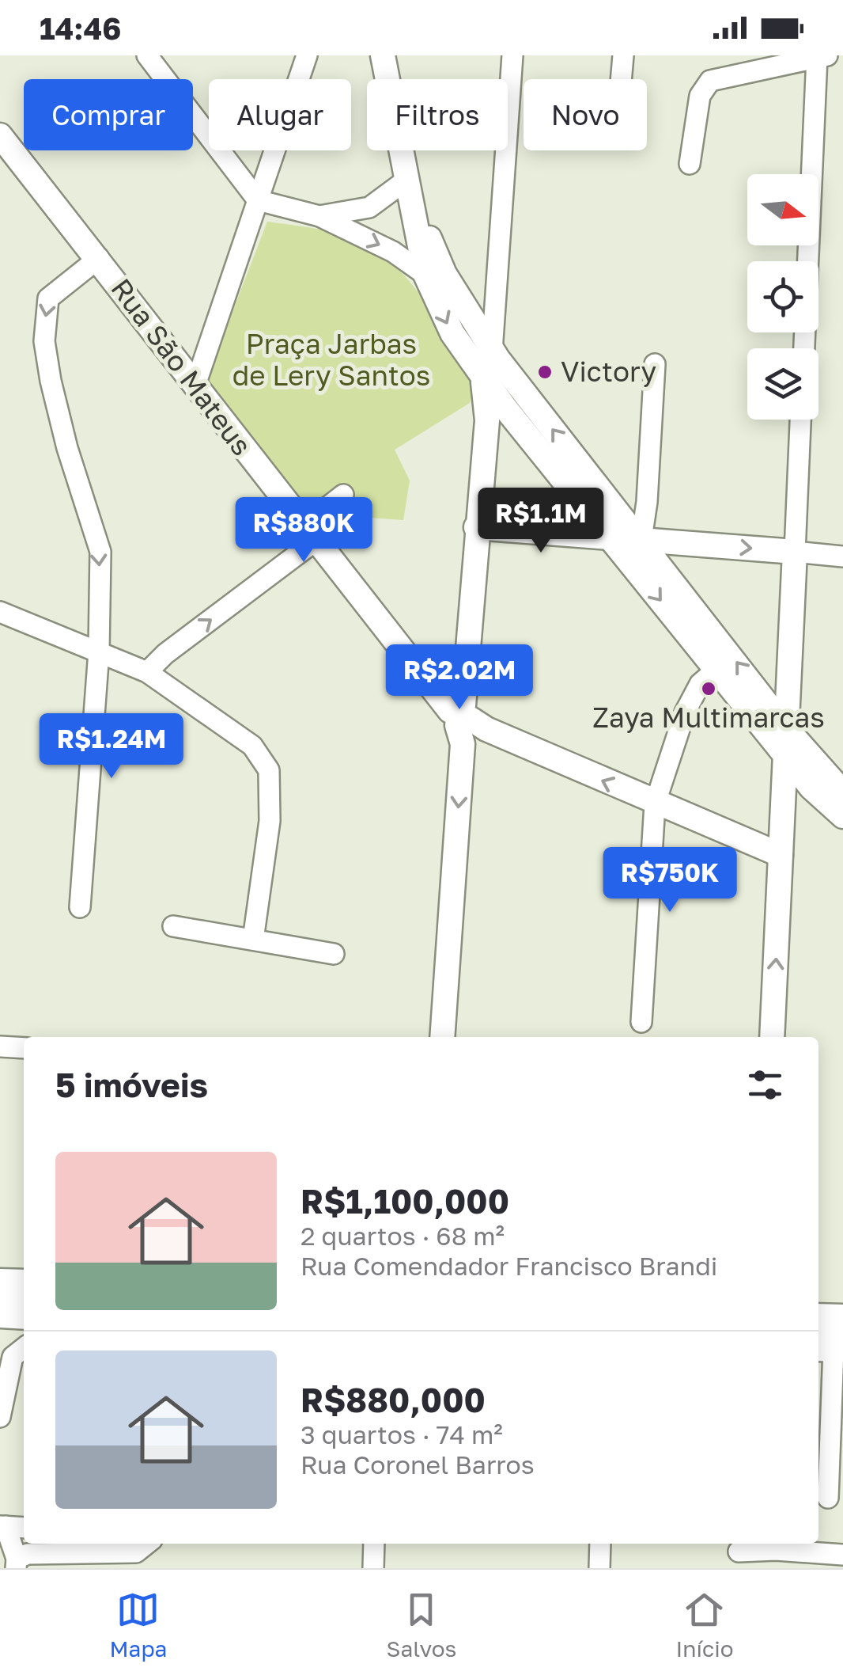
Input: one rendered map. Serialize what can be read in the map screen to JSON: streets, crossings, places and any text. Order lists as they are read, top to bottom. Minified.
{"streets":{"main road":["Rua São Mateus"]},"parks":["Praça Jarbas de Lery Santos"],"places":["Victory","Zaya Multimarcas"],"north":"right","page":{"status":"14:46","chip":["Comprar","Alugar","Filtros","Novo"],"price":["R$1.1M","R$880K","R$2.02M","R$1.24M","R$750K"],"heading":"5 imóveis","list":[{"name":"R$1,100,000","note":"2 quartos · 68 m² · Rua Comendador Francisco Brandi"},{"name":"R$880,000","note":"3 quartos · 74 m² · Rua Coronel Barros"}],"tabs":["Mapa","Salvos","Início"]}}
